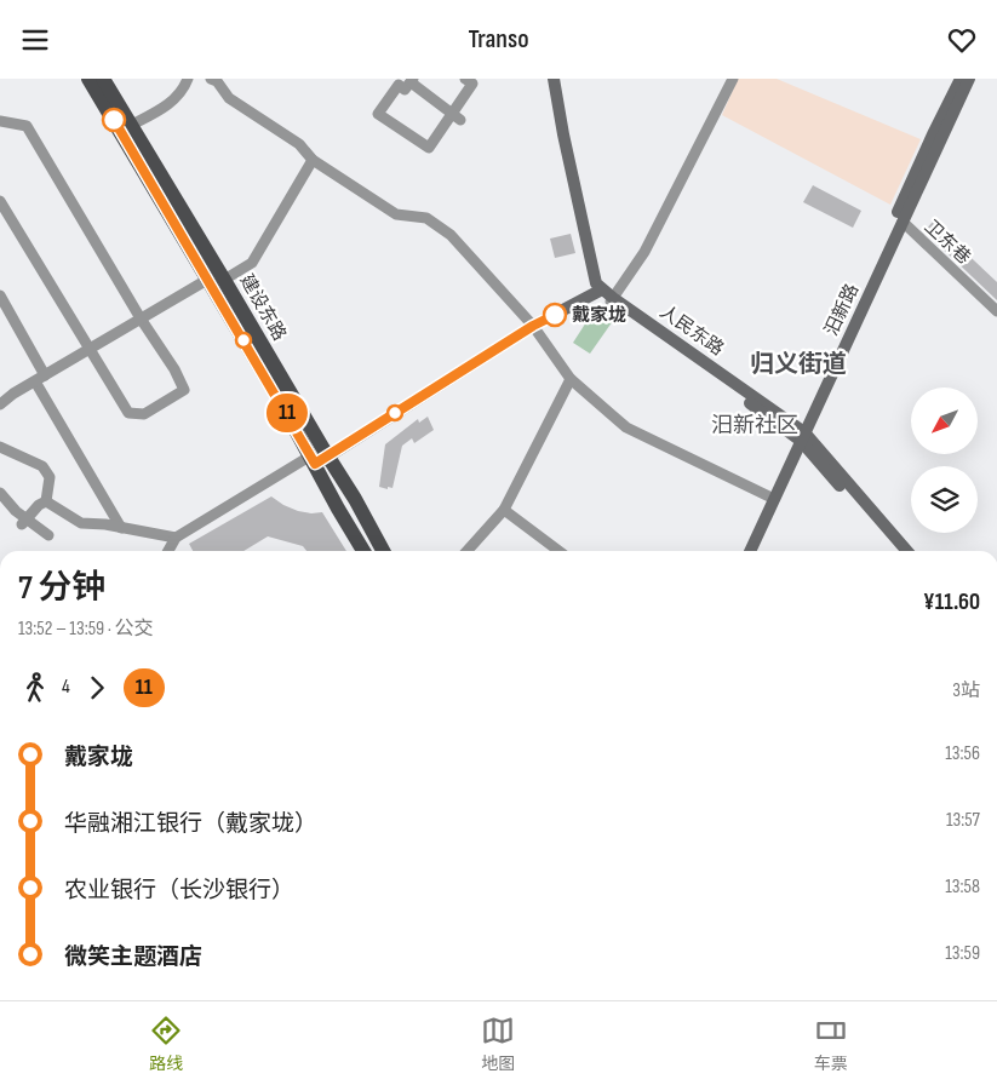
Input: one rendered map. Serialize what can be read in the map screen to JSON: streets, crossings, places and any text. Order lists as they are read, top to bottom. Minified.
{"streets":{"main road":["建设东路"],"street":["卫东巷","汨新路","人民东路"]},"crossings":[["卫东巷","汨新路"],["汨新路","人民东路"]],"districts":["归义街道","汨新社区"],"places":["戴家垅"],"lines":["bus line 11"],"north":"bottom left","page":{"header":"Transo","on_map":"11","heading":["7 分钟","13:52 – 13:59 · 公交","¥11.60"],"legs":["4","11","3站"],"list":[{"name":"戴家垅","value":"13:56"},{"name":"华融湘江银行（戴家垅）","value":"13:57"},{"name":"农业银行（长沙银行）","value":"13:58"},{"name":"微笑主题酒店","value":"13:59"}],"tabs":["路线","地图","车票"]}}
